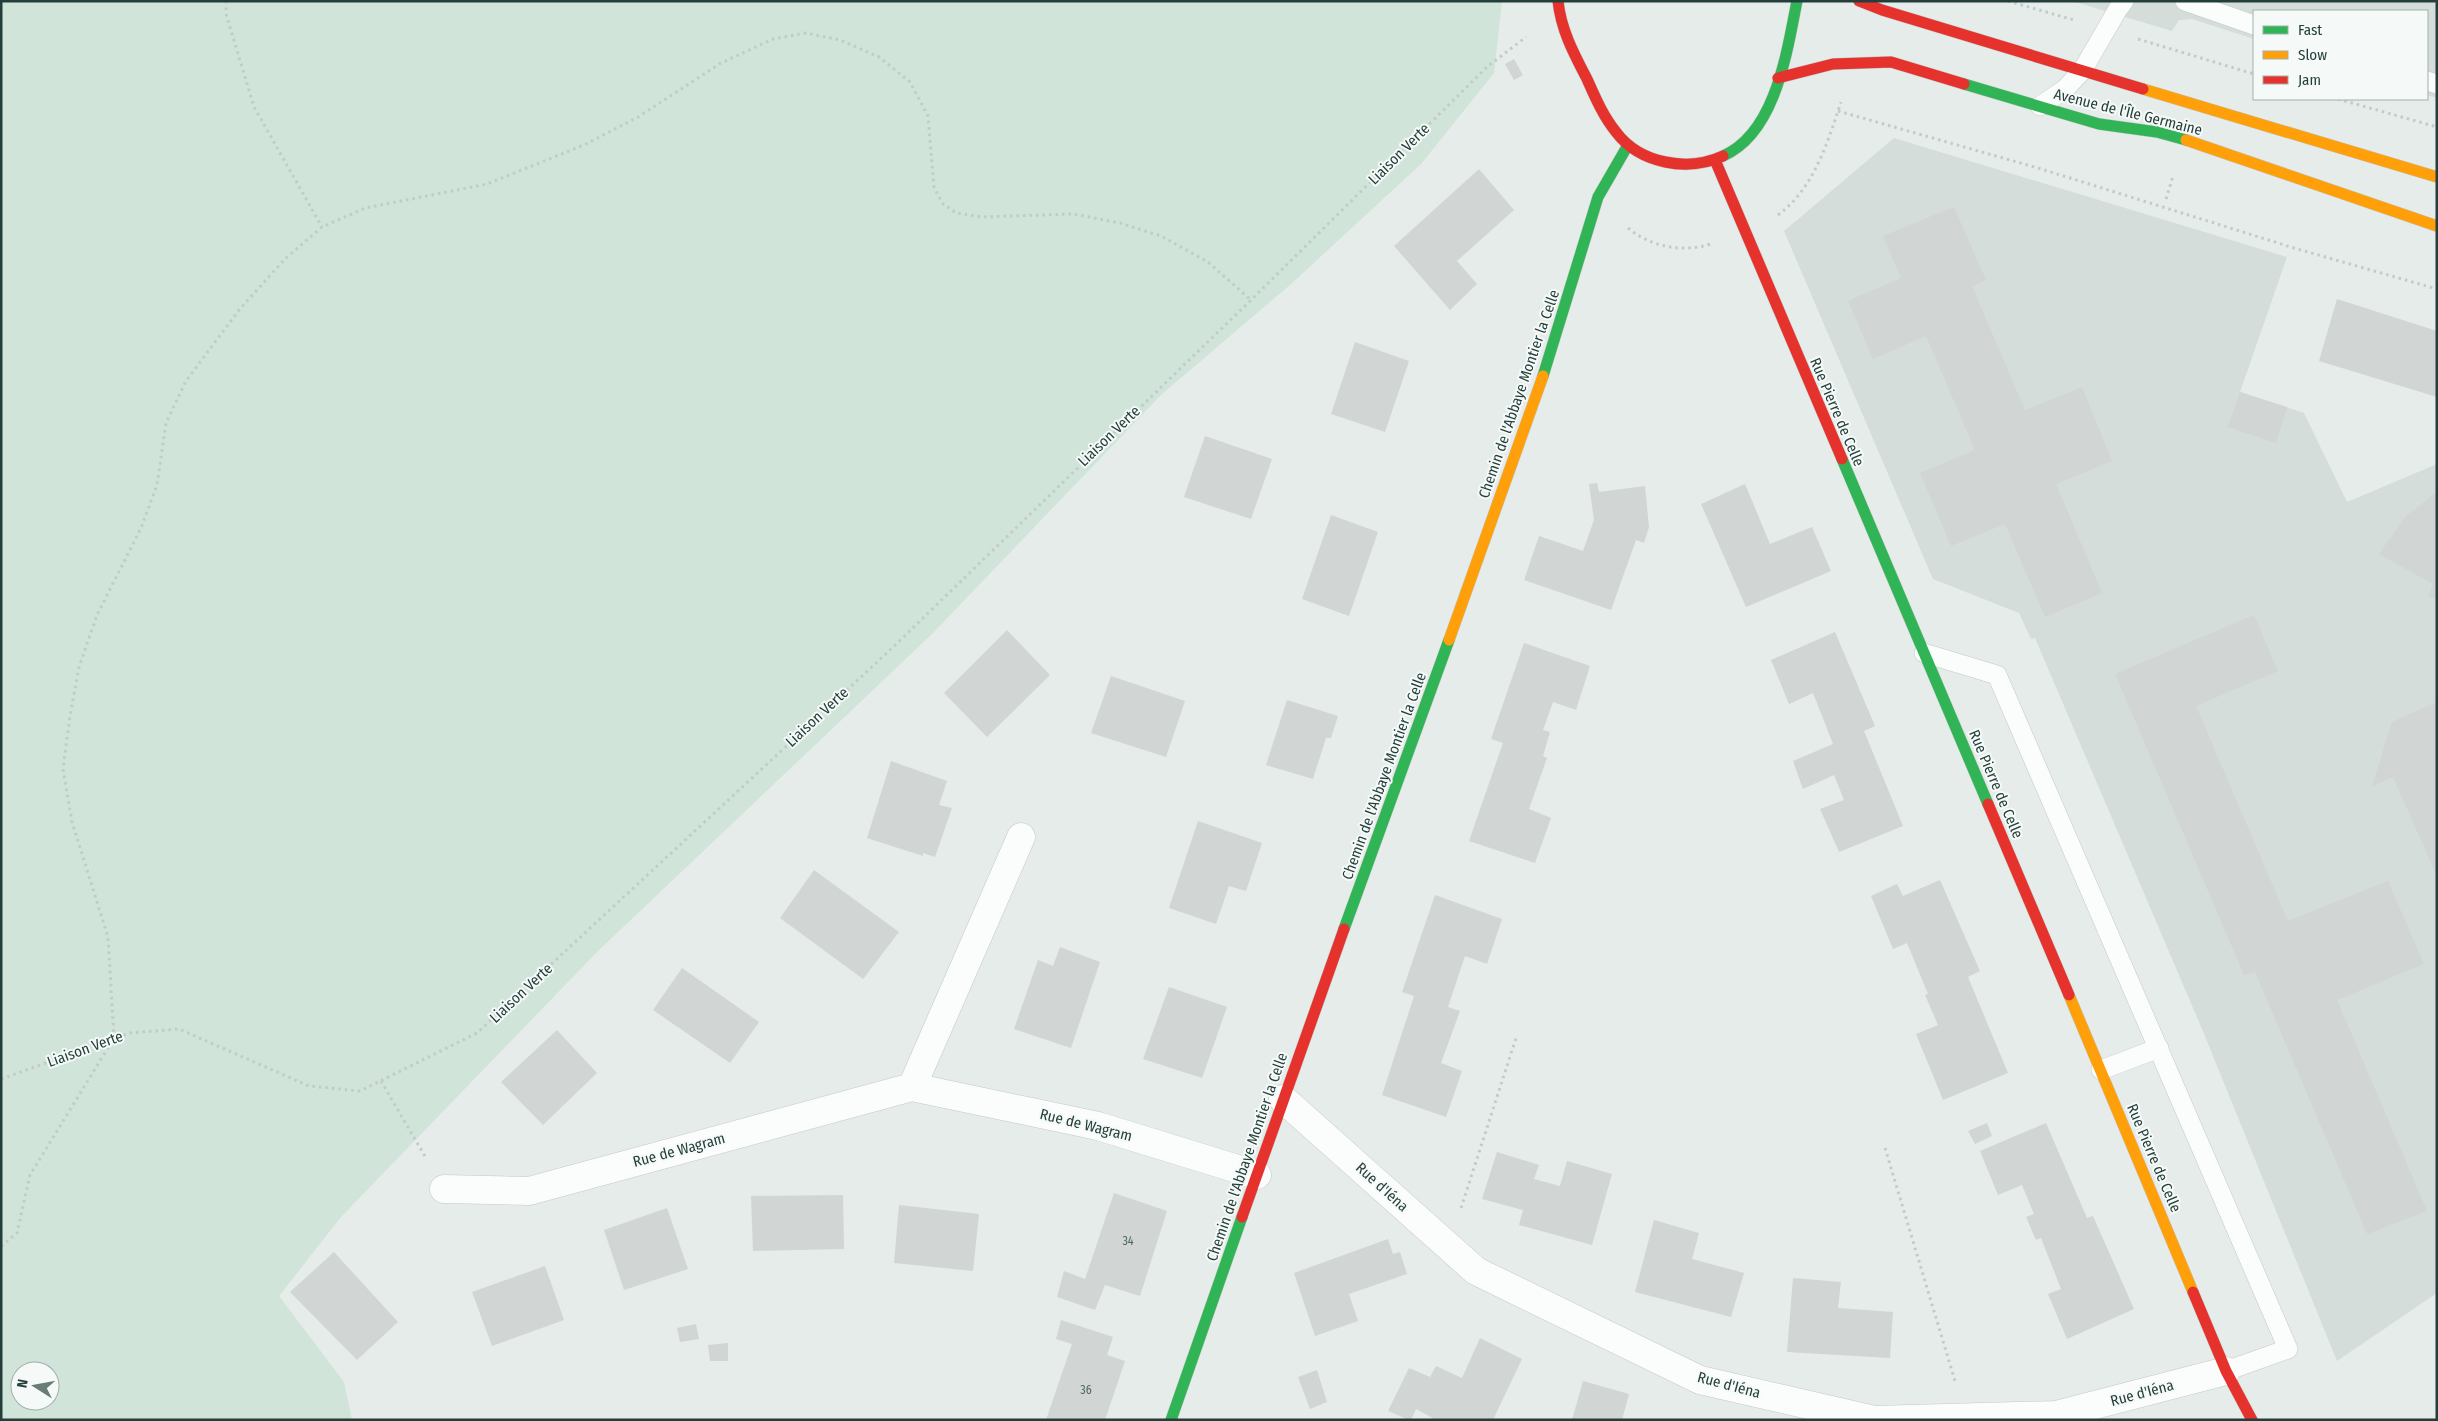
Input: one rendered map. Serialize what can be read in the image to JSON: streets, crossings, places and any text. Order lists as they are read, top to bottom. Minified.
{"streets":{"street":["Avenue de l'Île Germaine","Chemin de l'Abbaye Montier la Celle","Rue Pierre de Celle","Rue de Wagram","Rue d'Iéna"],"path":["Liaison Verte"]},"crossings":[["Chemin de l'Abbaye Montier la Celle","Rue de Wagram"],["Chemin de l'Abbaye Montier la Celle","Rue d'Iéna"],["Rue Pierre de Celle","Rue d'Iéna"]],"house_numbers":["34","36"],"legend":["Fast","Slow","Jam"],"north":"left"}
